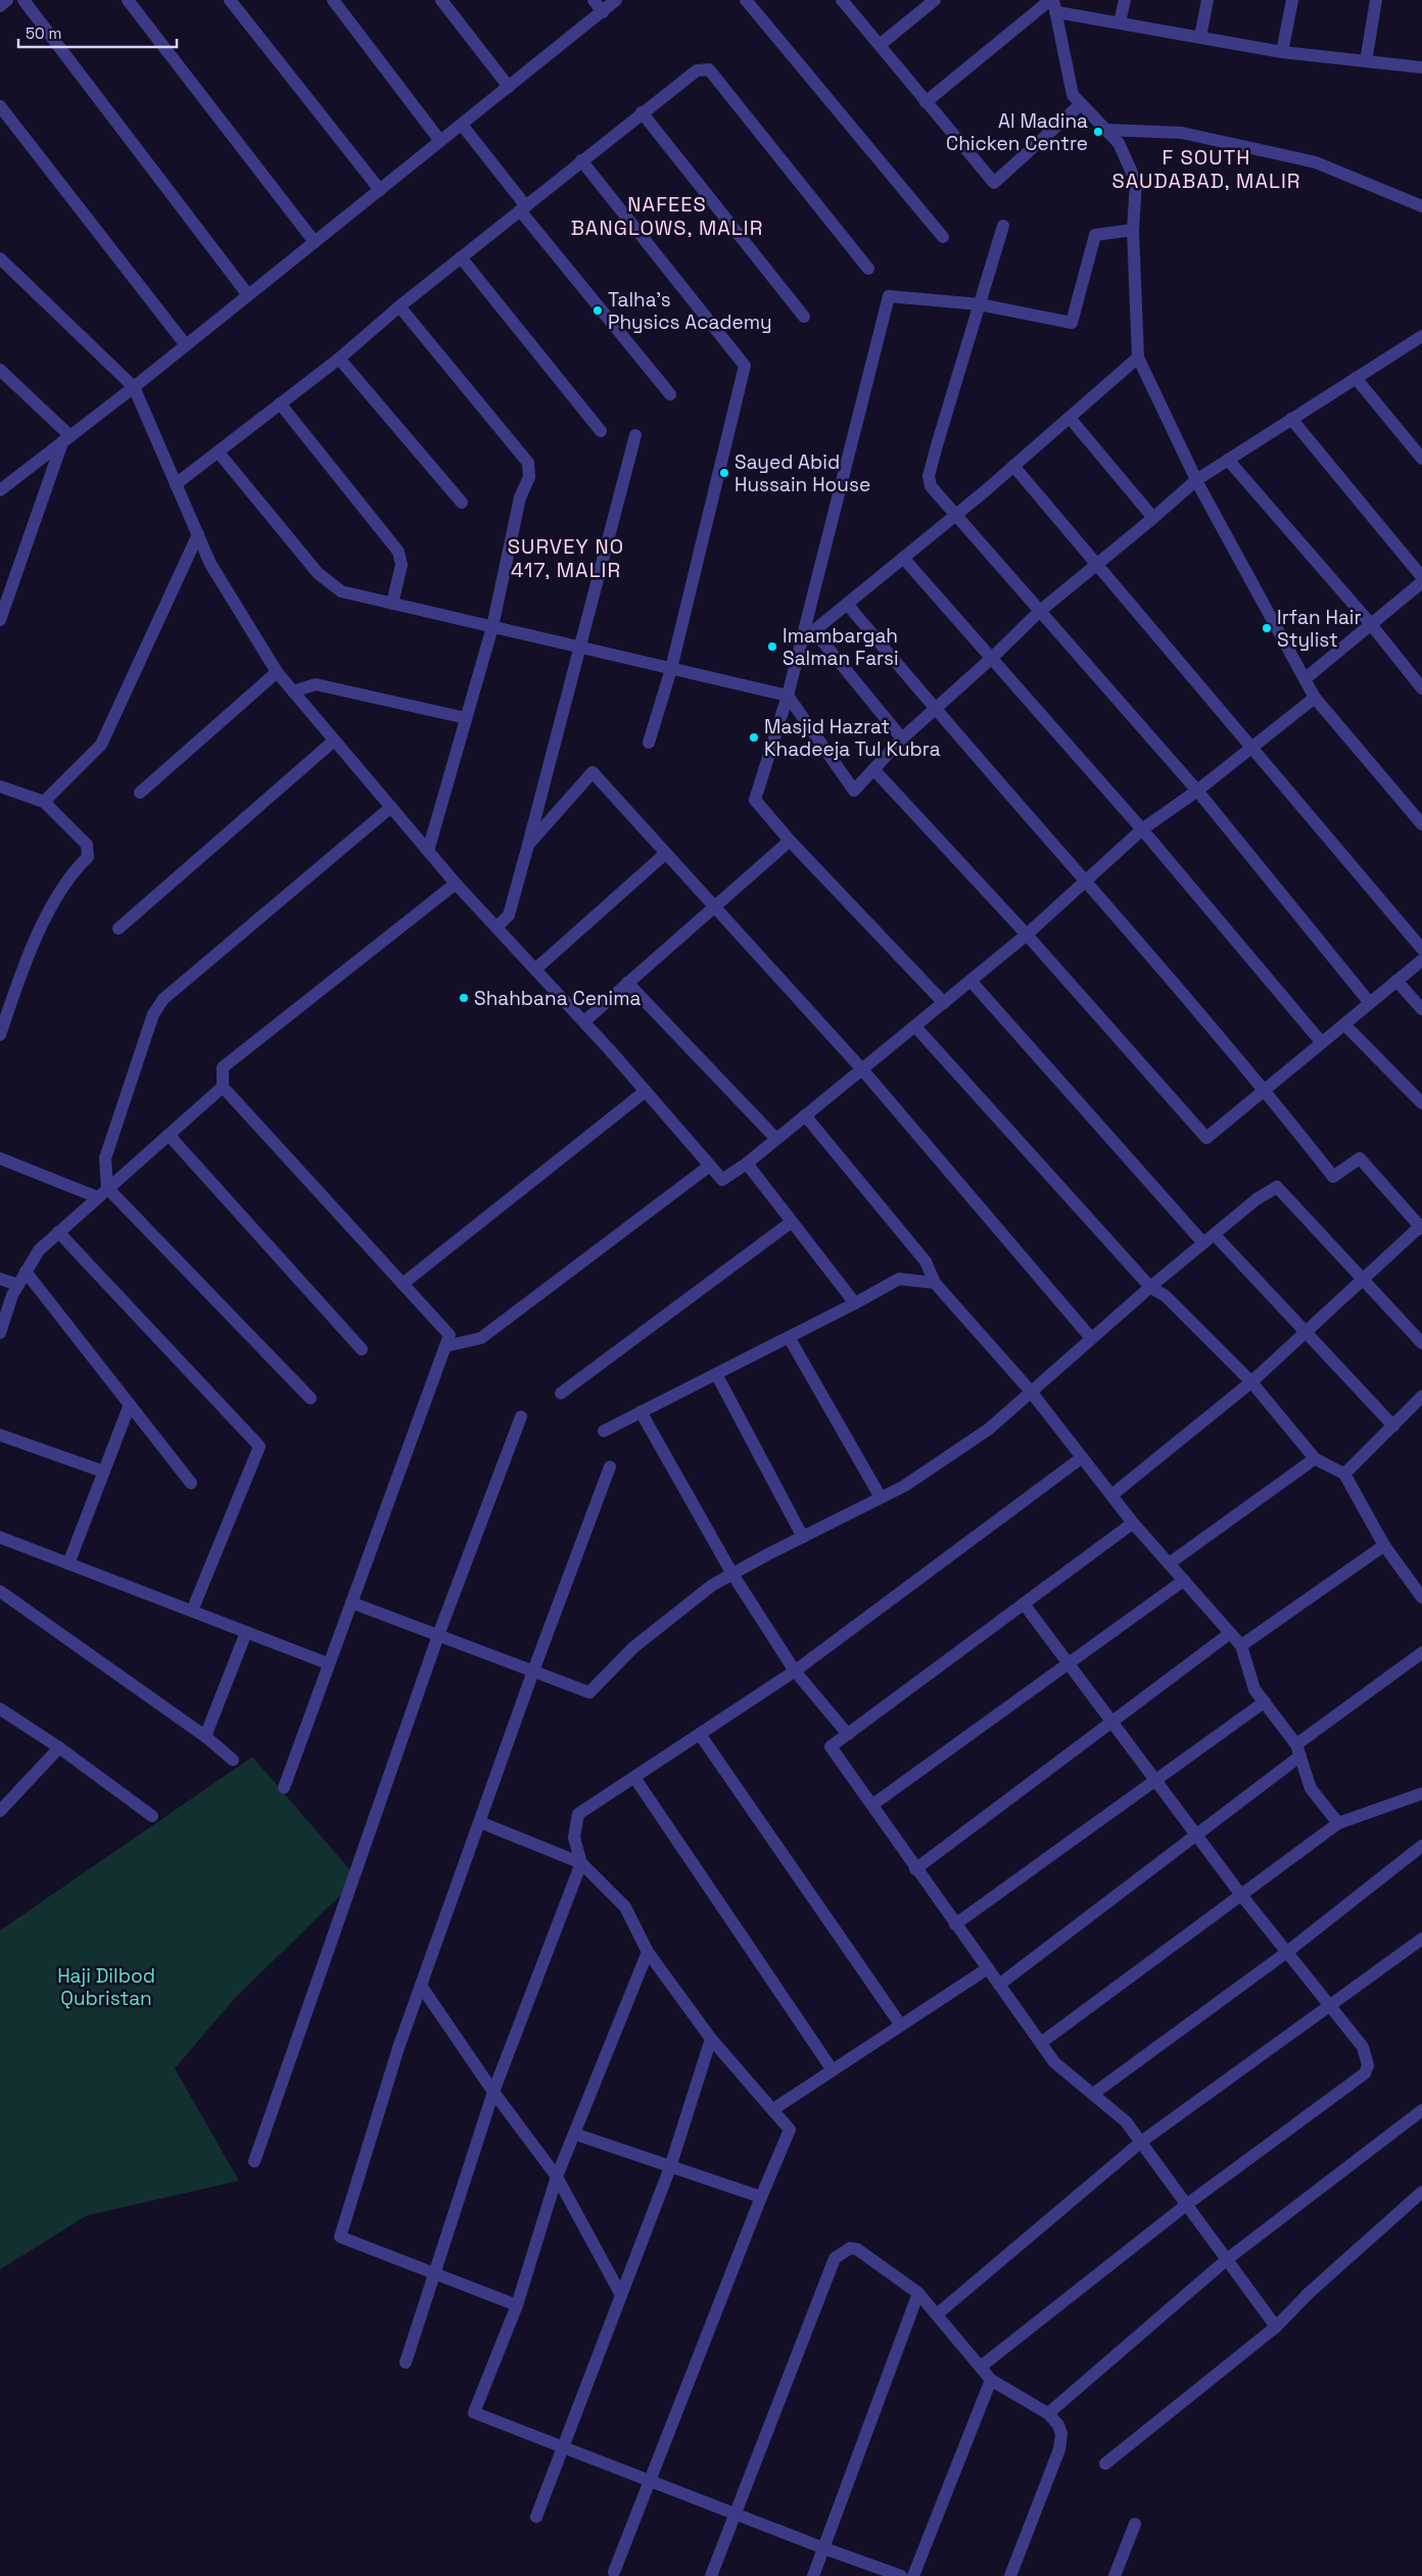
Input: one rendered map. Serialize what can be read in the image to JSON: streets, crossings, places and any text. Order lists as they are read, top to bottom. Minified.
{"districts":["F SOUTH SAUDABAD, MALIR","NAFEES BANGLOWS, MALIR","SURVEY NO 417, MALIR"],"parks":["Haji Dilbod Qubristan"],"places":["Al Madina Chicken Centre","Talha's Physics Academy","Sayed Abid Hussain House","Irfan Hair Stylist","Imambargah Salman Farsi","Masjid Hazrat Khadeeja Tul Kubra","Shahbana Cenima"],"scale_bar":"50 m"}
